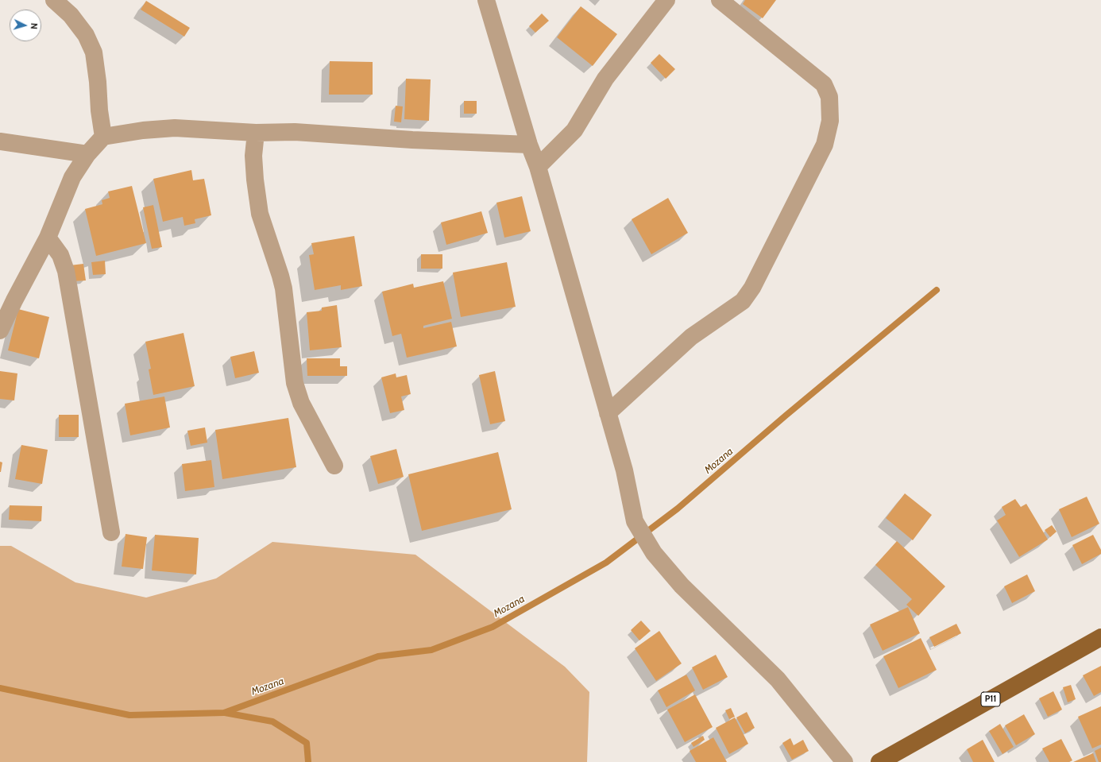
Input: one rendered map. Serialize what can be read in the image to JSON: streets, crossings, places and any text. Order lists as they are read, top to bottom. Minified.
{"streets":{"main road":["P11"]},"water":["Mozana"],"north":"right"}
